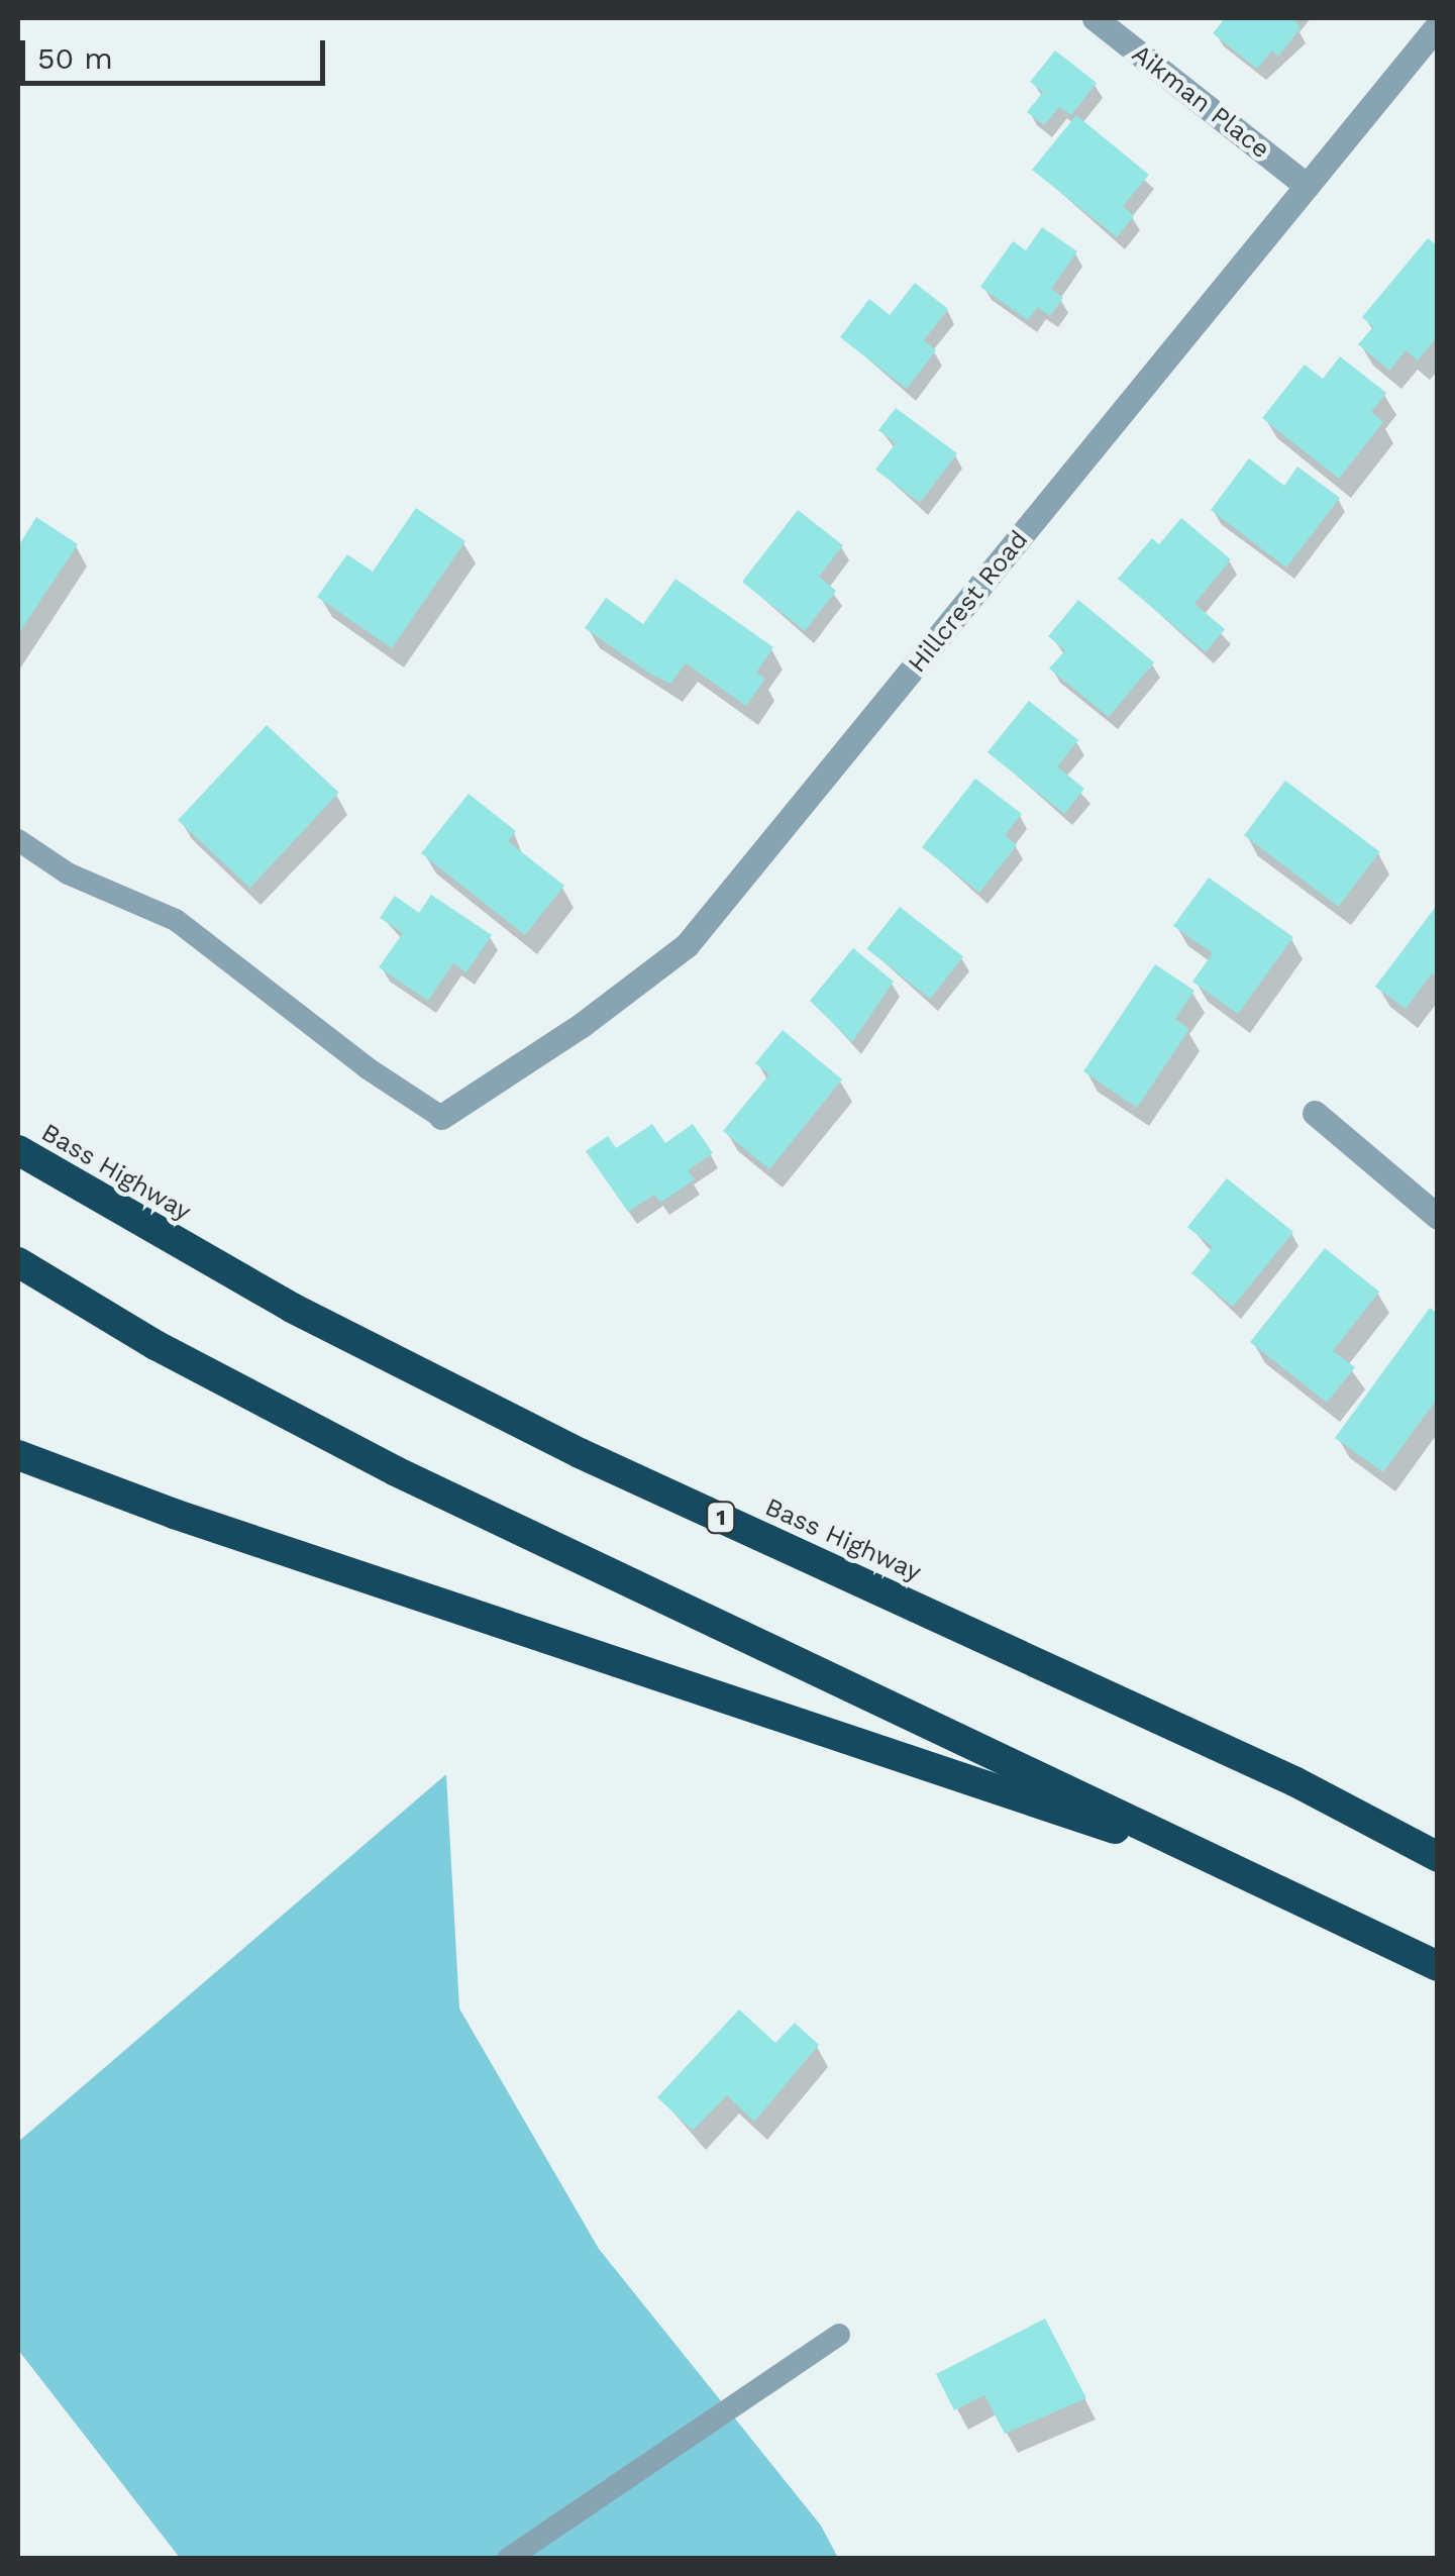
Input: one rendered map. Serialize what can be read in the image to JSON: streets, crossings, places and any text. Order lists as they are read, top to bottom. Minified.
{"streets":{"highway":["Bass Highway","1"],"street":["Aikman Place","Hillcrest Road"]},"crossings":[["Aikman Place","Hillcrest Road"]],"scale_bar":"50 m"}
